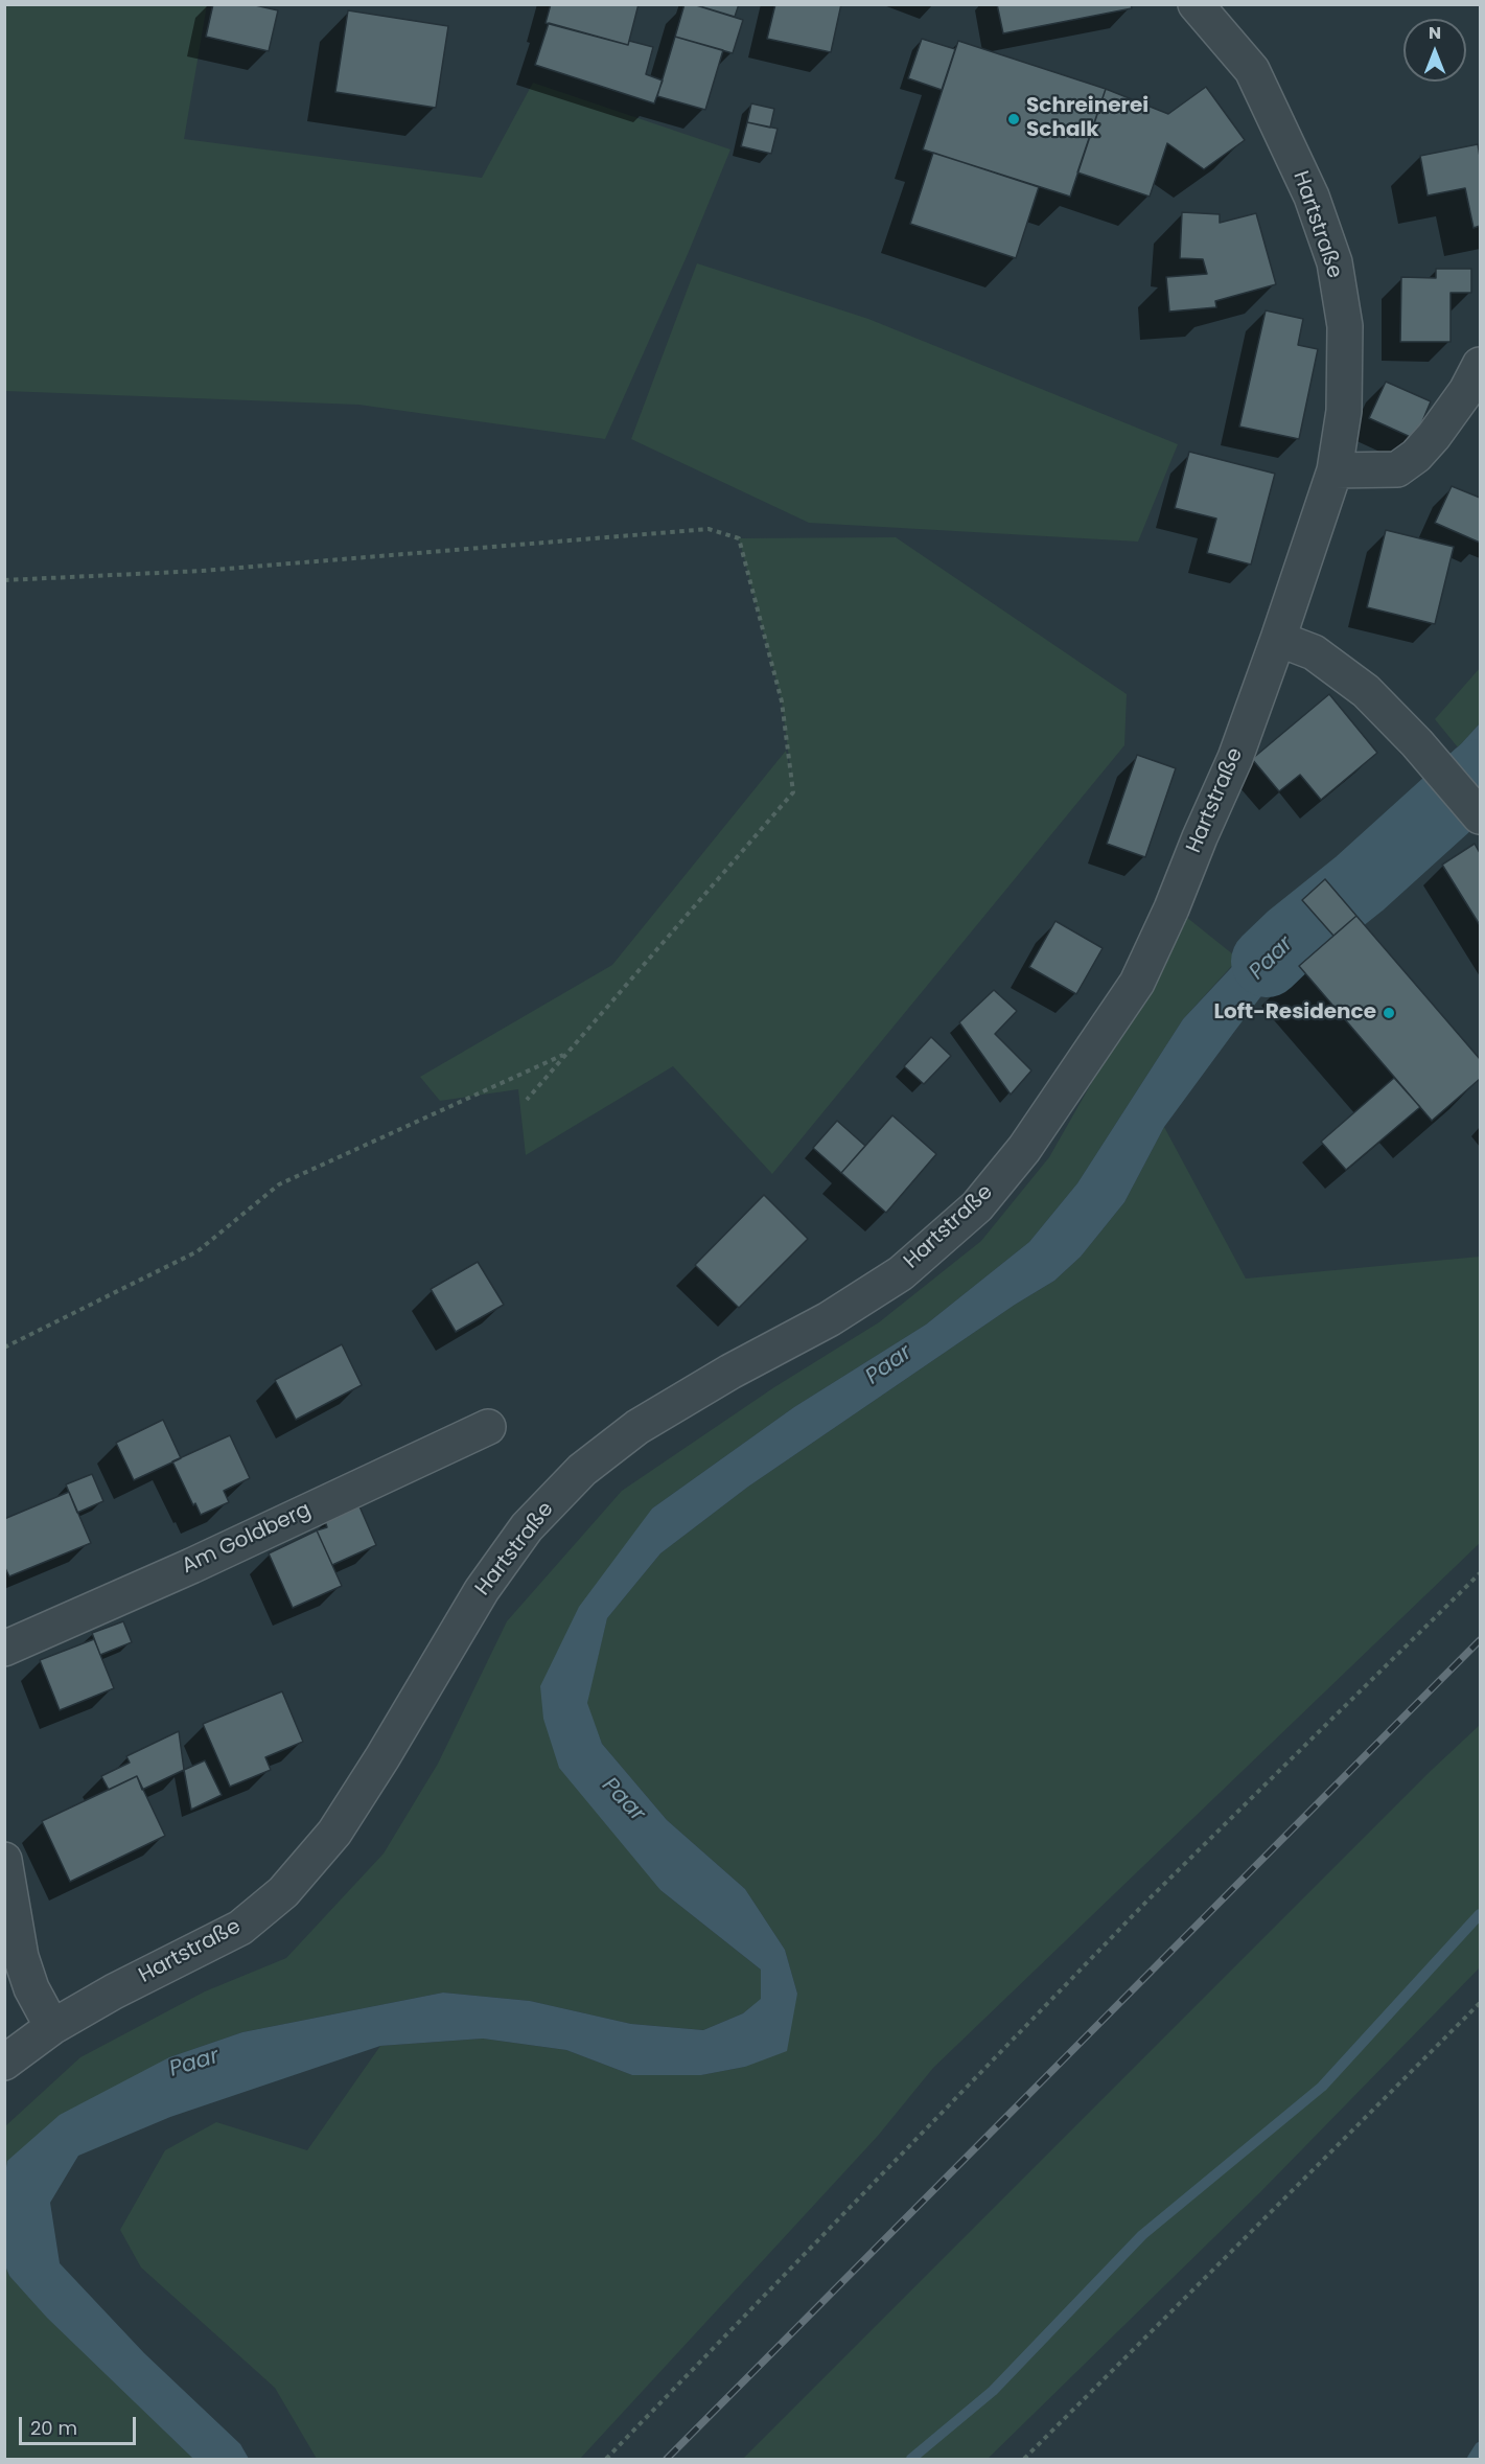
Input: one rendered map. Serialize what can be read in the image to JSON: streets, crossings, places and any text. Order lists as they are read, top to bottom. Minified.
{"streets":{"street":["Hartstraße","Am Goldberg"]},"water":["Paar"],"places":["Schreinerei Schalk","Loft-Residence"],"scale_bar":"20 m","north":"top"}
